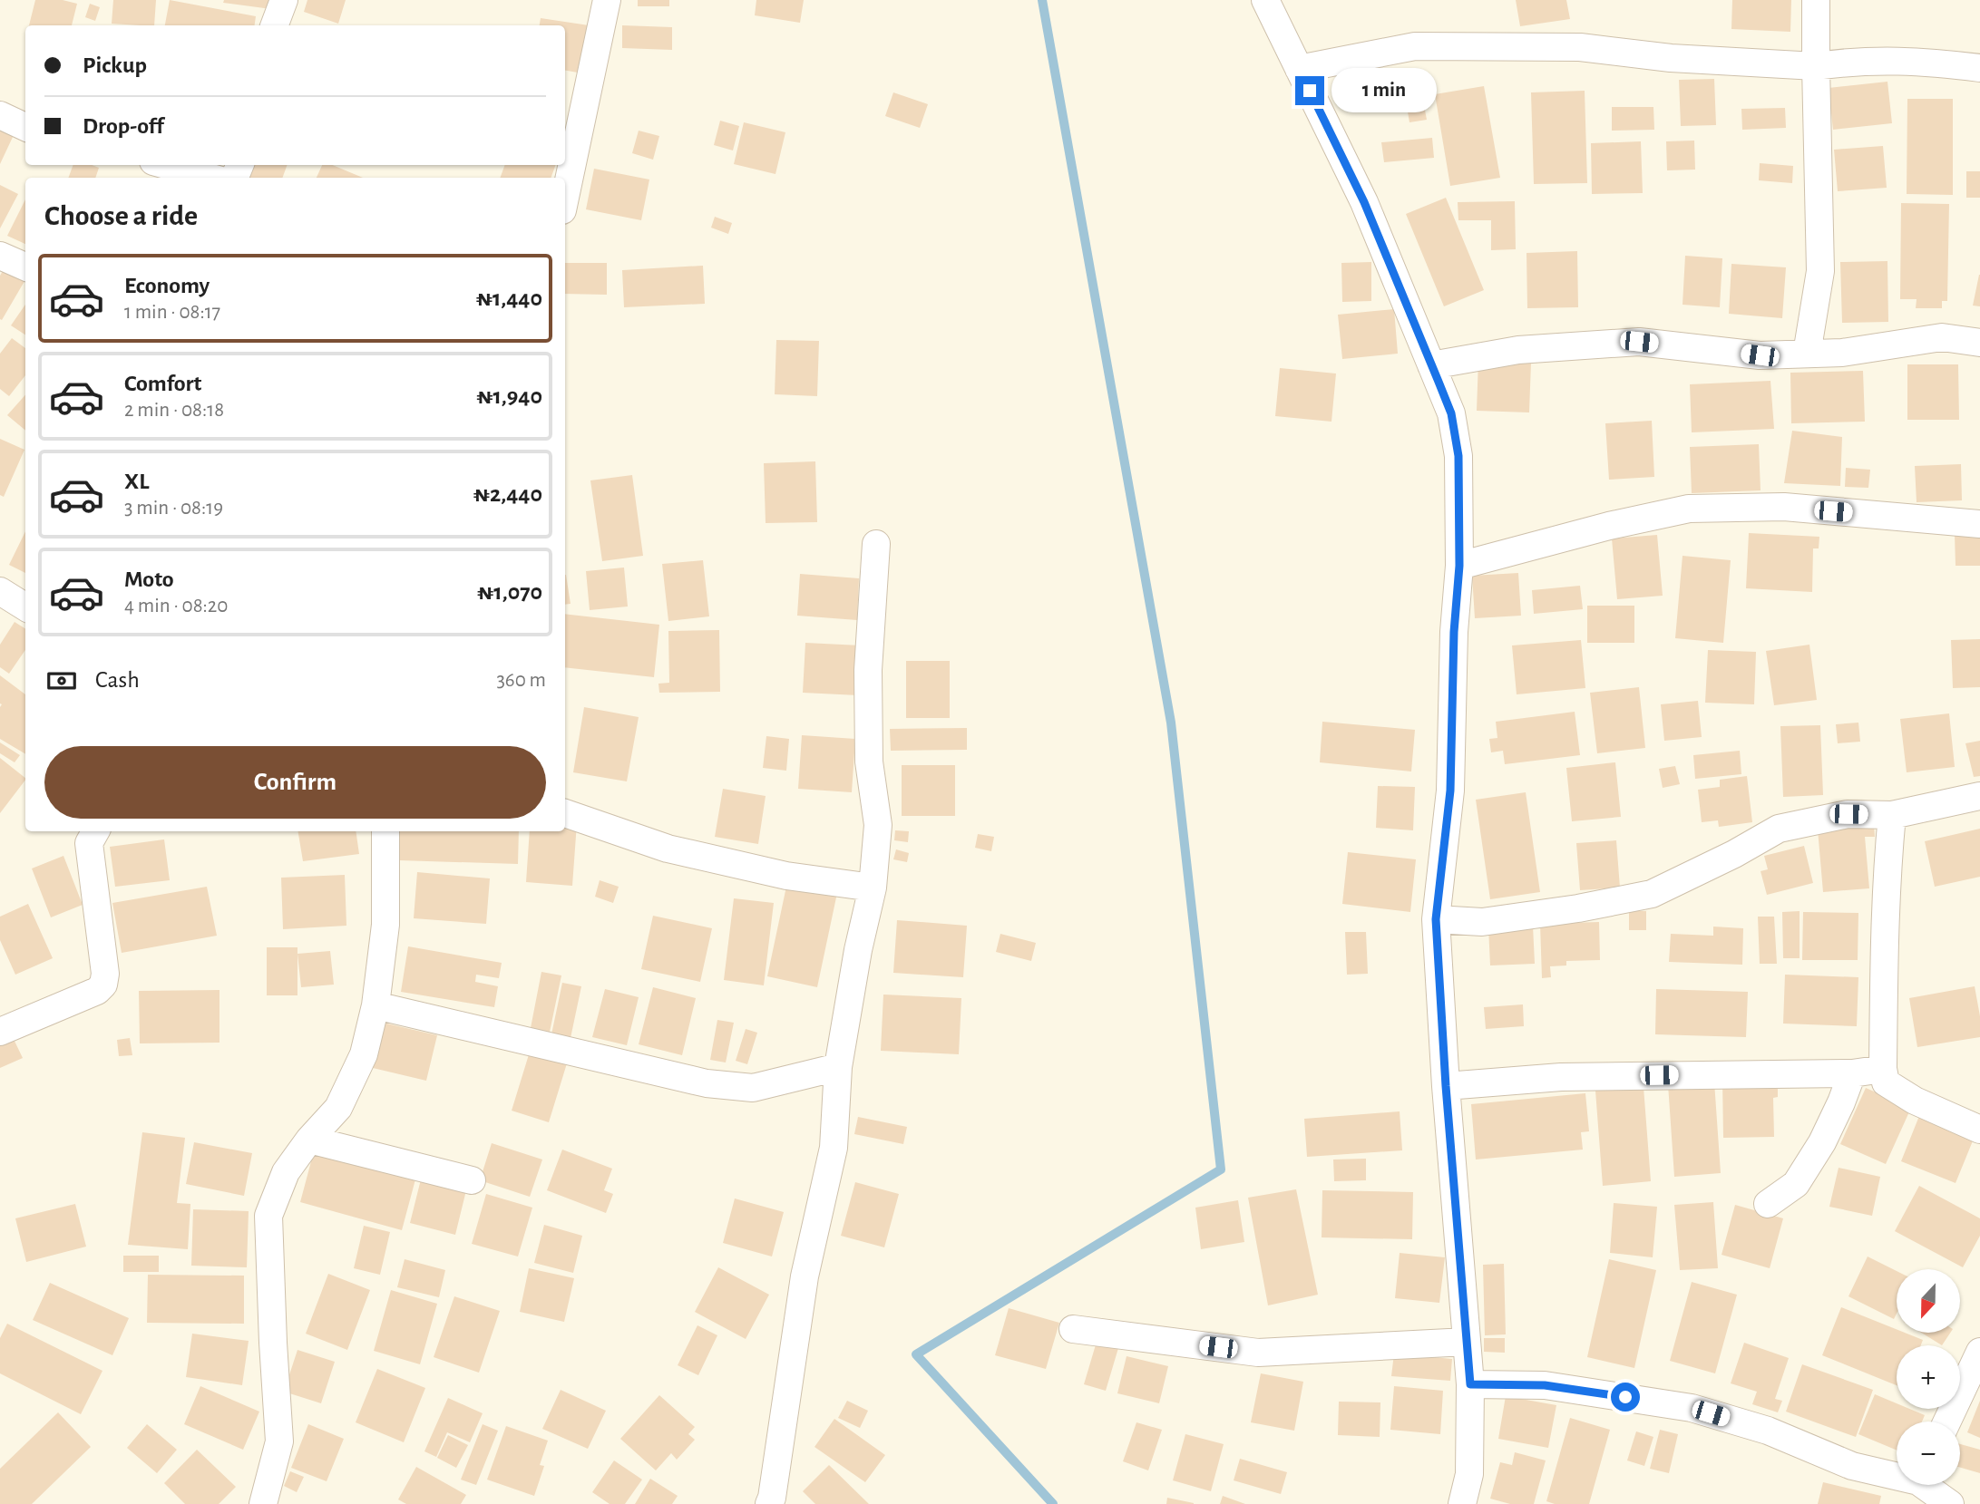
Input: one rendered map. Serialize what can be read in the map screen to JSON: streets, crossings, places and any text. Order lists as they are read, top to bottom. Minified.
{"north":"bottom","page":{"banner":["Pickup","Drop-off"],"bubble":"1 min","heading":"Choose a ride","list":[{"name":"Economy","note":"1 min · 08:17","value":"₦1,440"},{"name":"Comfort","note":"2 min · 08:18","value":"₦1,940"},{"name":"XL","note":"3 min · 08:19","value":"₦2,440"},{"name":"Moto","note":"4 min · 08:20","value":"₦1,070"}],"pay":["Cash","360 m"],"buttons":"Confirm","map_buttons":["+","−"]}}
